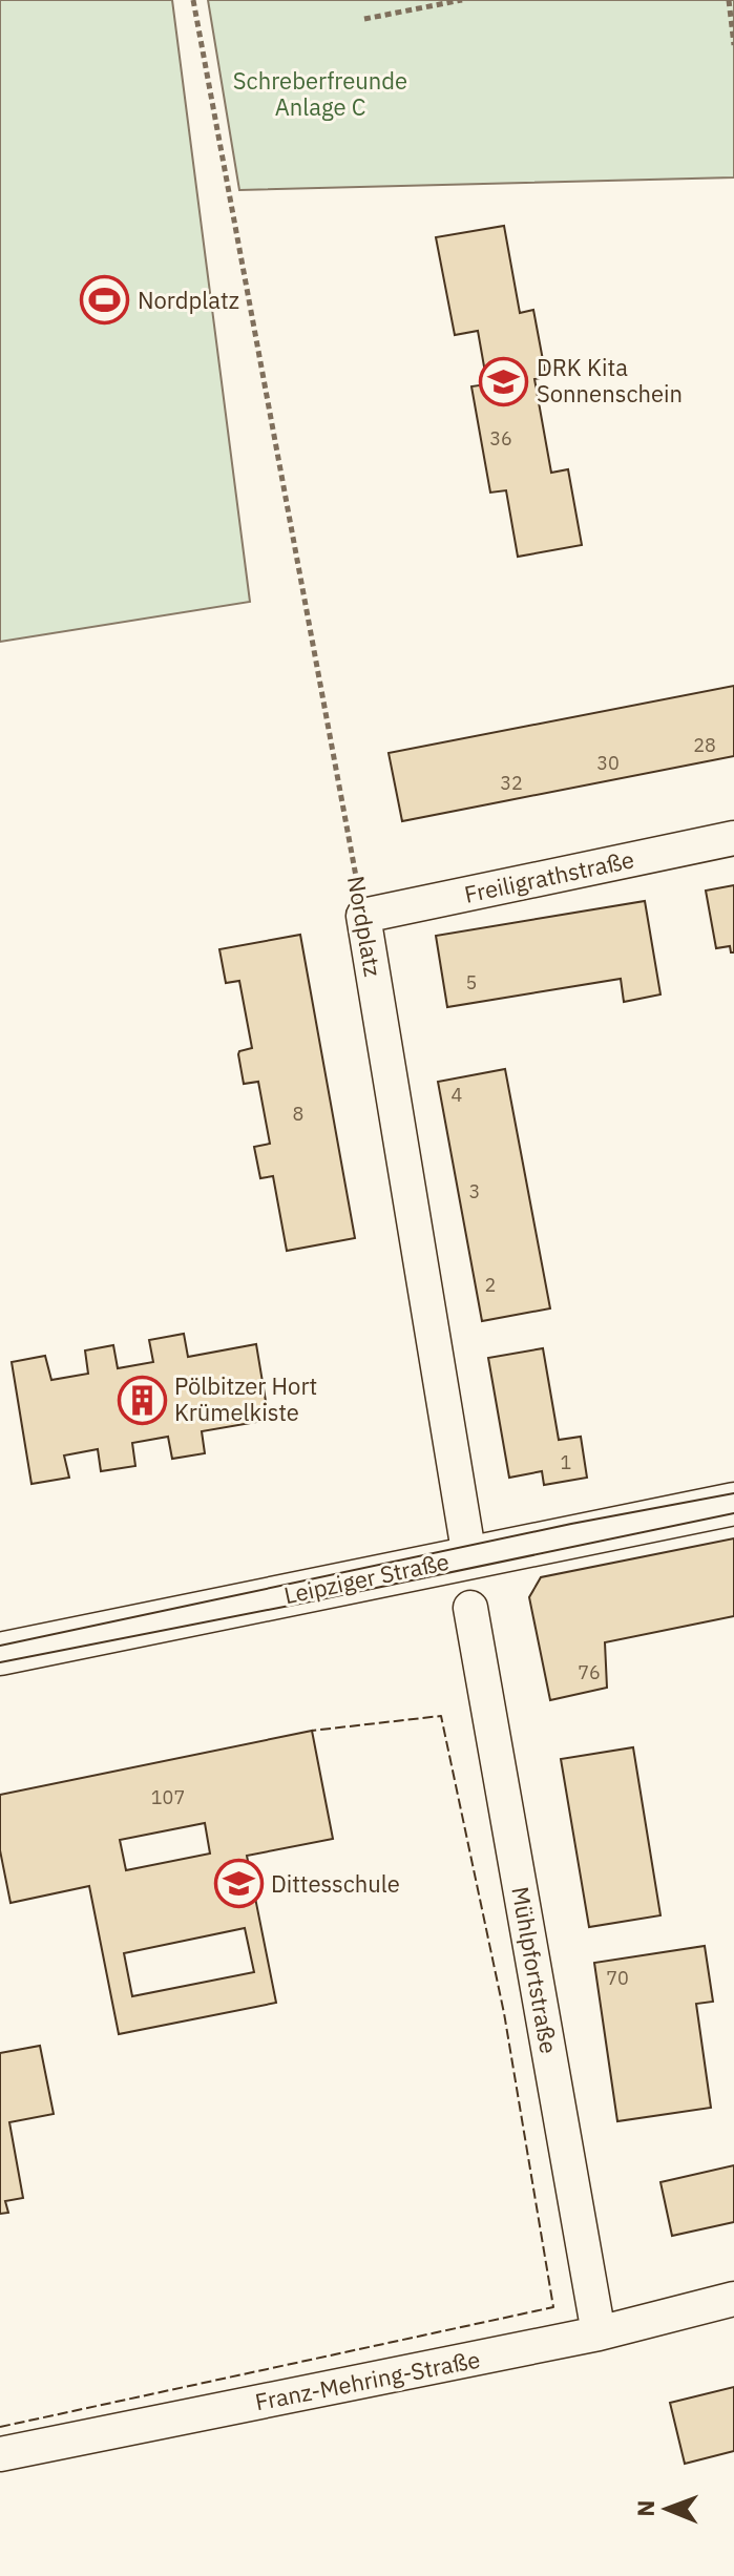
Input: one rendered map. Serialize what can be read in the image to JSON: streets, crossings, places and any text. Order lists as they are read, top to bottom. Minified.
{"streets":{"street":["Freiligrathstraße","Nordplatz","Leipziger Straße","Mühlpfortstraße","Franz-Mehring-Straße"]},"crossings":[["Freiligrathstraße","Nordplatz"],["Nordplatz","Leipziger Straße"],["Mühlpfortstraße","Franz-Mehring-Straße"]],"parks":["Schreberfreunde Anlage C"],"places":{"sports":["Nordplatz"],"school or university":["DRK Kita Sonnenschein","Dittesschule"],"building":["Pölbitzer Hort Krümelkiste"]},"house_numbers":["36","28","30","32","5","4","8","3","2","1","76","107","70"],"north":"left"}
